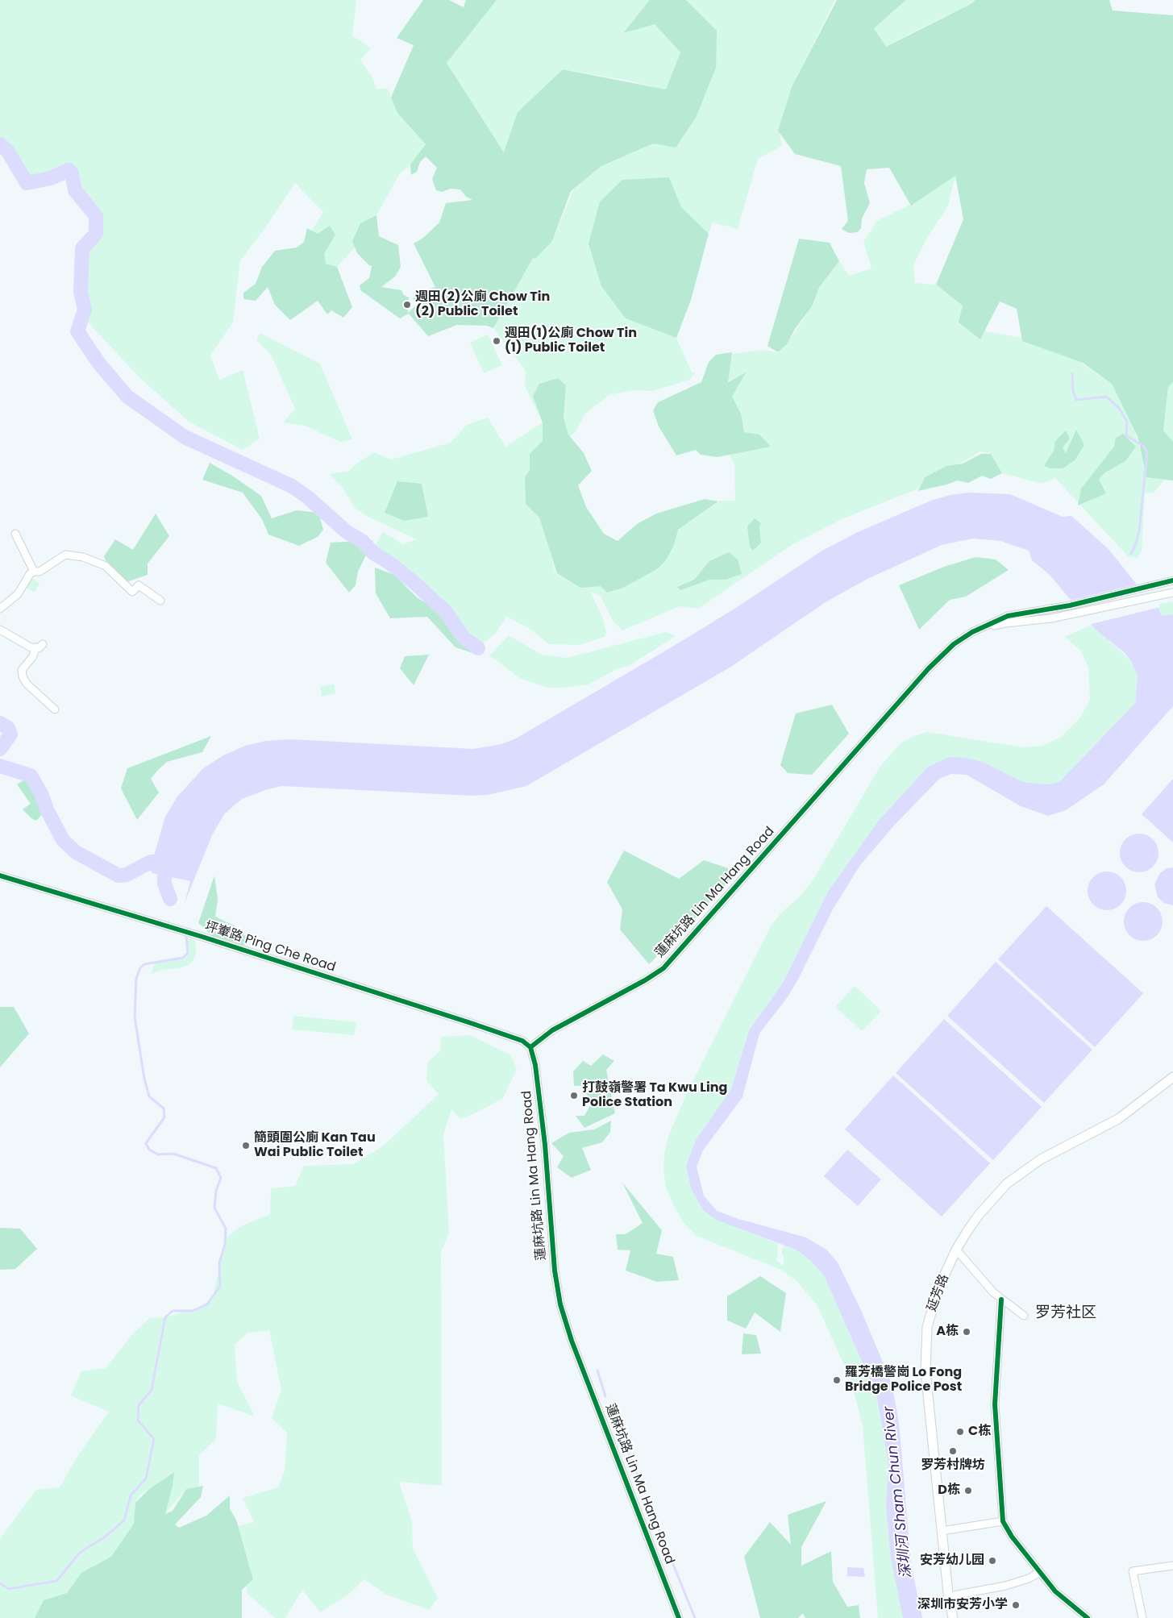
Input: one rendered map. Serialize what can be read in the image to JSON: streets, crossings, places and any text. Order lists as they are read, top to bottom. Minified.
{"streets":{"main road":["延芳路"],"street":["蓮麻坑路 Lin Ma Hang Road","坪輋路 Ping Che Road"]},"crossings":[["蓮麻坑路 Lin Ma Hang Road","坪輋路 Ping Che Road"]],"districts":["罗芳社区"],"water":["深圳河 Sham Chun River"],"places":["週田(2)公廁 Chow Tin (2) Public Toilet","週田(1)公廁 Chow Tin (1) Public Toilet","打鼓嶺警署 Ta Kwu Ling Police Station","簡頭圍公廁 Kan Tau Wai Public Toilet","A栋","羅芳橋警崗 Lo Fong Bridge Police Post","C栋","罗芳村牌坊","D栋","安芳幼儿园","深圳市安芳小学"]}
